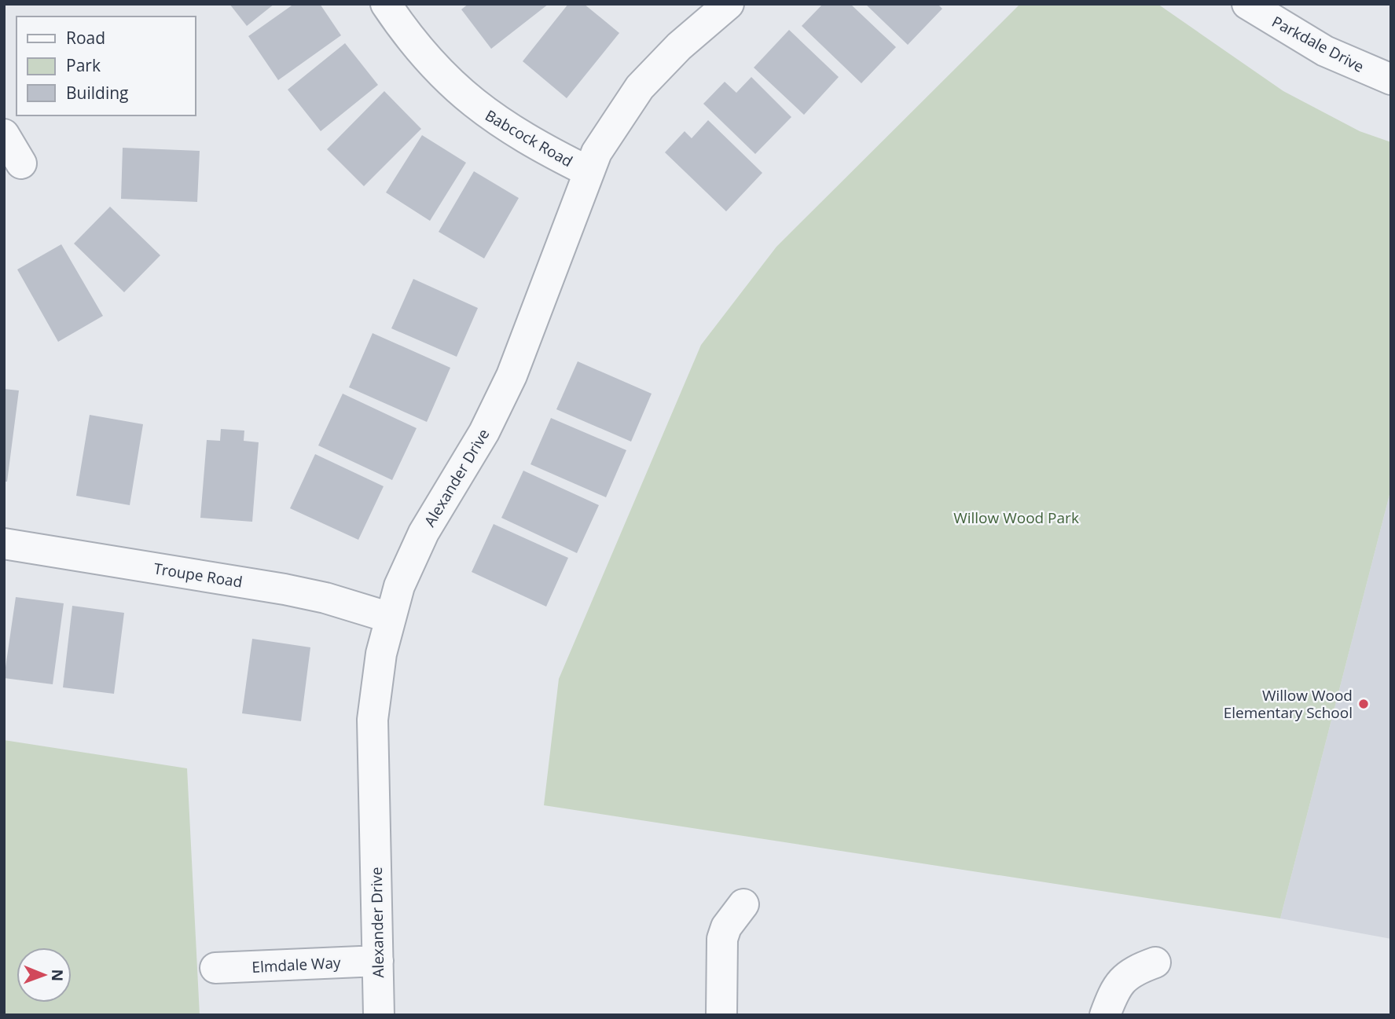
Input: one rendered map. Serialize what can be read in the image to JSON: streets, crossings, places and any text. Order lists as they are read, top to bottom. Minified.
{"streets":{"street":["Parkdale Drive","Babcock Road","Alexander Drive","Troupe Road","Elmdale Way"]},"crossings":[["Babcock Road","Alexander Drive"],["Alexander Drive","Troupe Road"],["Alexander Drive","Elmdale Way"]],"parks":["Willow Wood Park"],"places":["Willow Wood Elementary School"],"legend":["Road","Park","Building"],"north":"right"}
